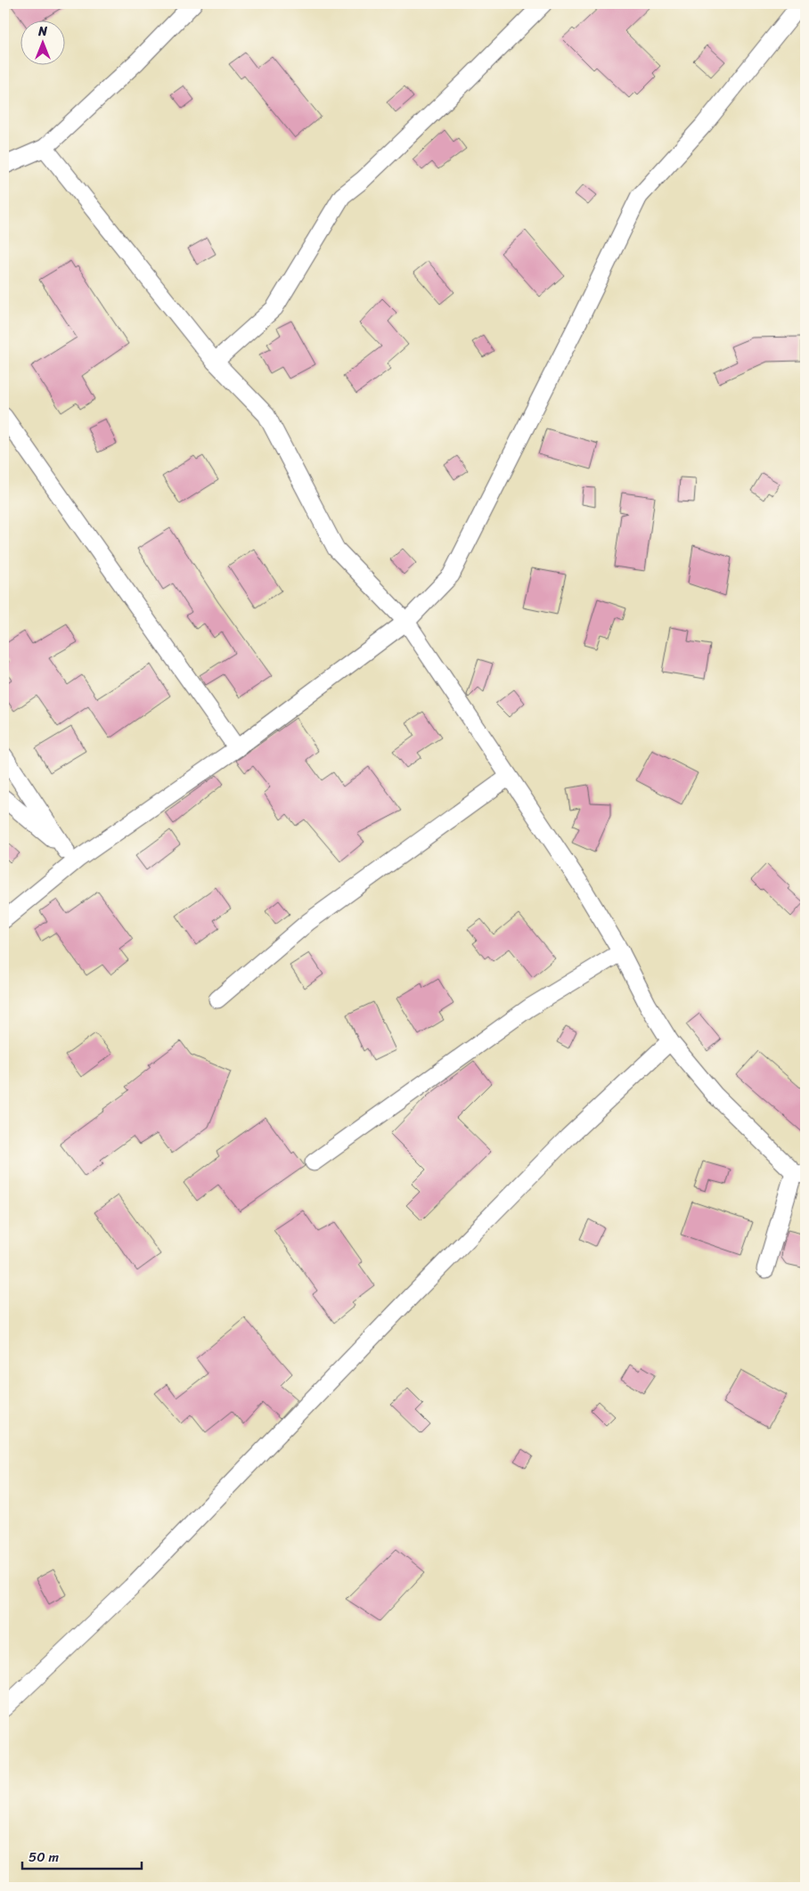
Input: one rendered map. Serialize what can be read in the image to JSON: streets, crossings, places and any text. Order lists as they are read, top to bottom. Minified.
{"scale_bar":"50 m","north":"top"}
